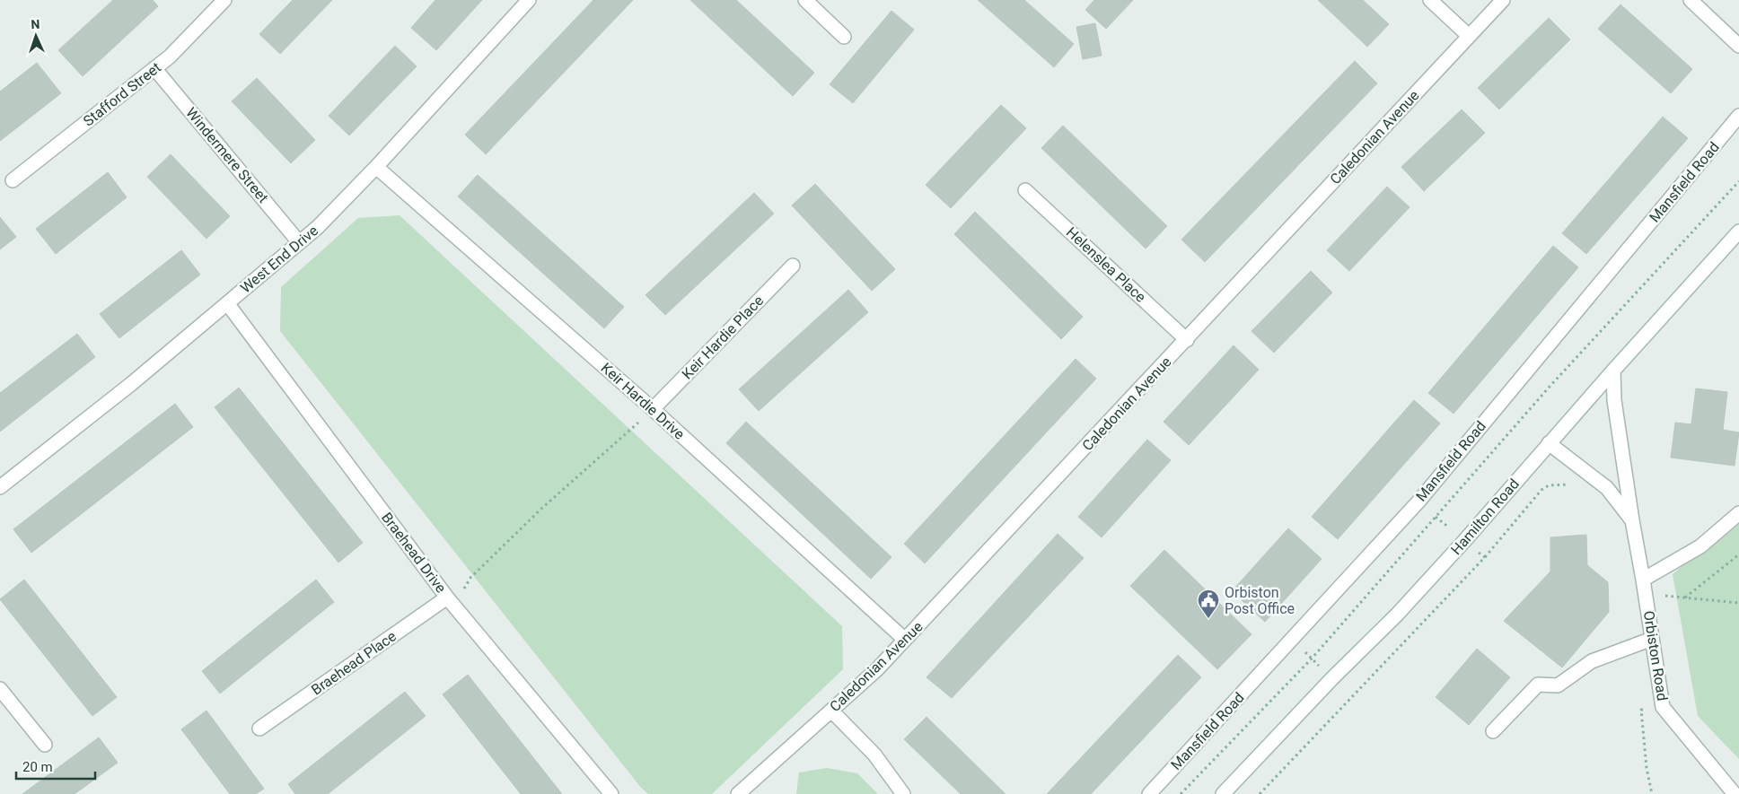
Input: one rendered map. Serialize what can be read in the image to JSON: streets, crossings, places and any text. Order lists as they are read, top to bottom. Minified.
{"streets":{"street":["Stafford Street","Caledonian Avenue","Windermere Street","Mansfield Road","West End Drive","Helenslea Place","Keir Hardie Place","Keir Hardie Drive","Hamilton Road","Braehead Drive","Orbiston Road","Braehead Place"]},"crossings":[["Stafford Street","Windermere Street"],["Caledonian Avenue","Helenslea Place"],["Caledonian Avenue","Keir Hardie Drive"],["Windermere Street","West End Drive"],["West End Drive","Keir Hardie Drive"],["West End Drive","Braehead Drive"],["Keir Hardie Place","Keir Hardie Drive"],["Hamilton Road","Orbiston Road"],["Braehead Drive","Braehead Place"]],"places":{"public building":["Orbiston Post Office"]},"scale_bar":"20 m","north":"top"}
